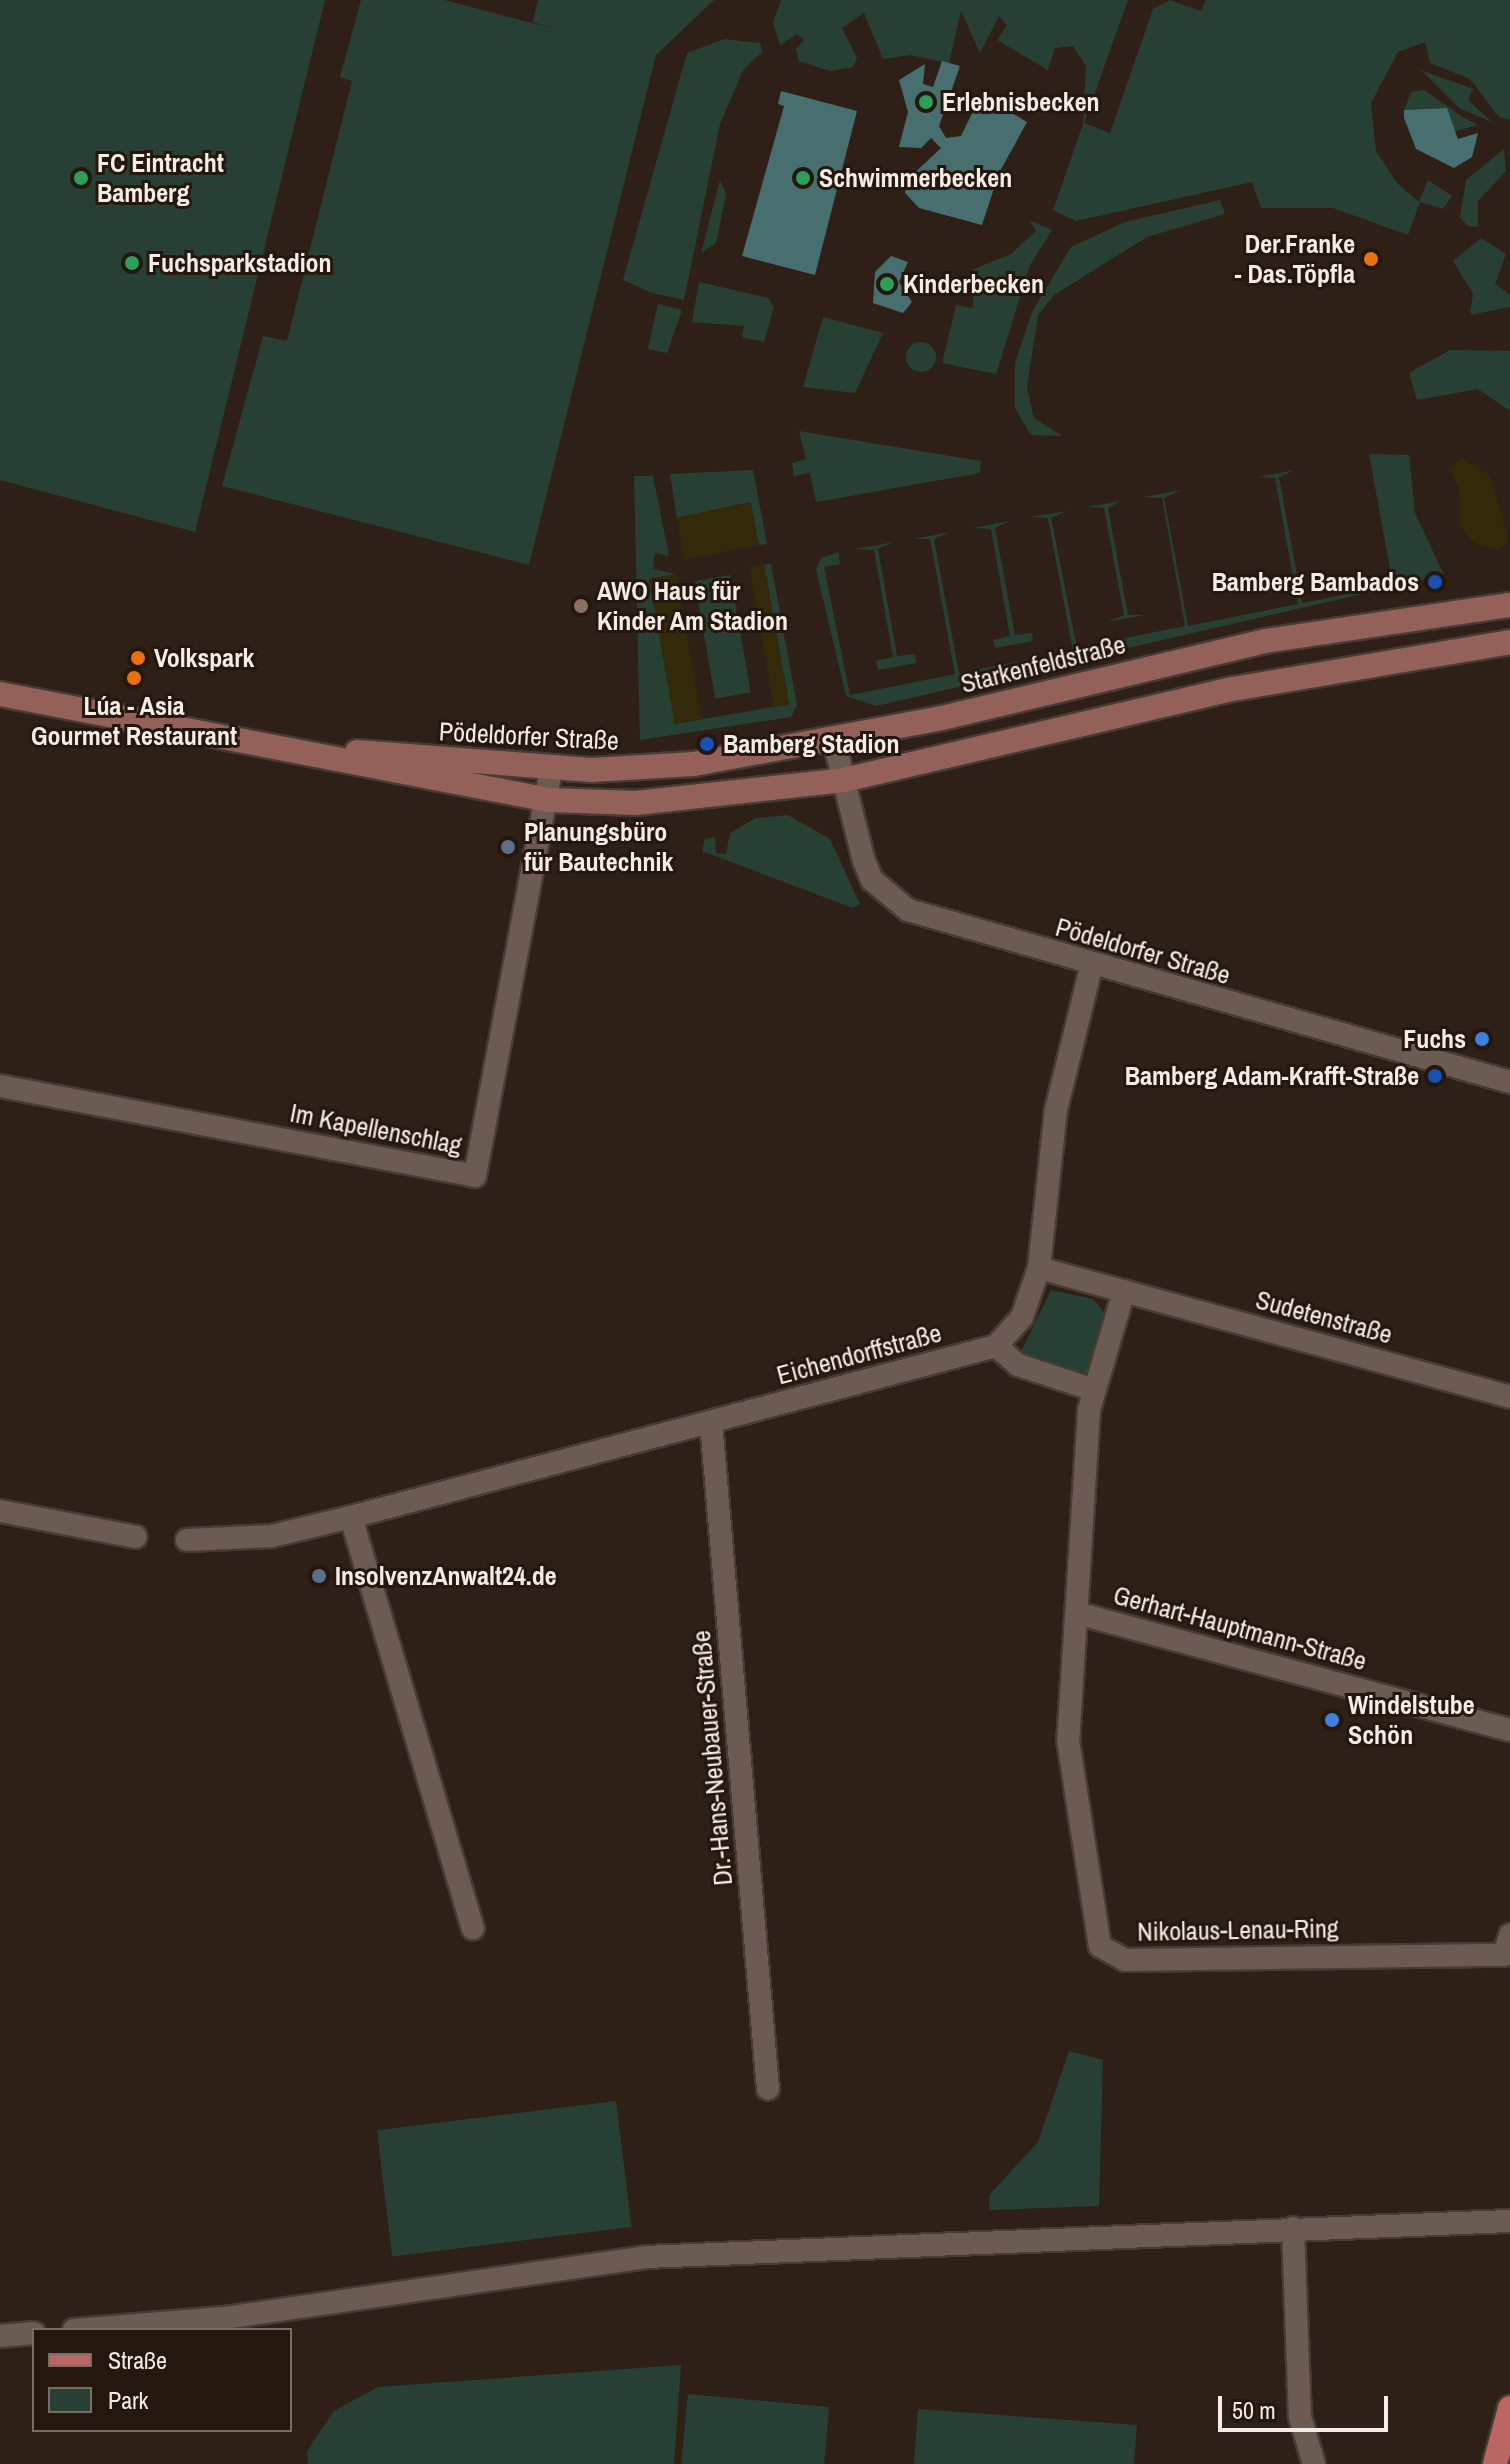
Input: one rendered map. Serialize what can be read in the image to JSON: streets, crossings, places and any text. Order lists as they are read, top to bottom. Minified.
{"streets":{"main road":["Starkenfeldstraße","Pödeldorfer Straße"],"street":["Im Kapellenschlag","Sudetenstraße","Eichendorffstraße","Gerhart-Hauptmann-Straße","Dr.-Hans-Neubauer-Straße","Nikolaus-Lenau-Ring"]},"crossings":[["Starkenfeldstraße","Pödeldorfer Straße"],["Pödeldorfer Straße","Im Kapellenschlag"],["Sudetenstraße","Gerhart-Hauptmann-Straße"],["Eichendorffstraße","Dr.-Hans-Neubauer-Straße"],["Gerhart-Hauptmann-Straße","Nikolaus-Lenau-Ring"]],"places":["Erlebnisbecken","FC Eintracht Bamberg","Schwimmerbecken","Der.Franke - Das.Töpfla","Fuchsparkstadion","Kinderbecken","Bamberg Bambados","AWO Haus für Kinder Am Stadion","Volkspark","Lúa - Asia Gourmet Restaurant","Bamberg Stadion","Planungsbüro für Bautechnik","Fuchs","Bamberg Adam-Krafft-Straße","InsolvenzAnwalt24.de","Windelstube Schön"],"legend":["Straße","Park"],"scale_bar":"50 m"}
